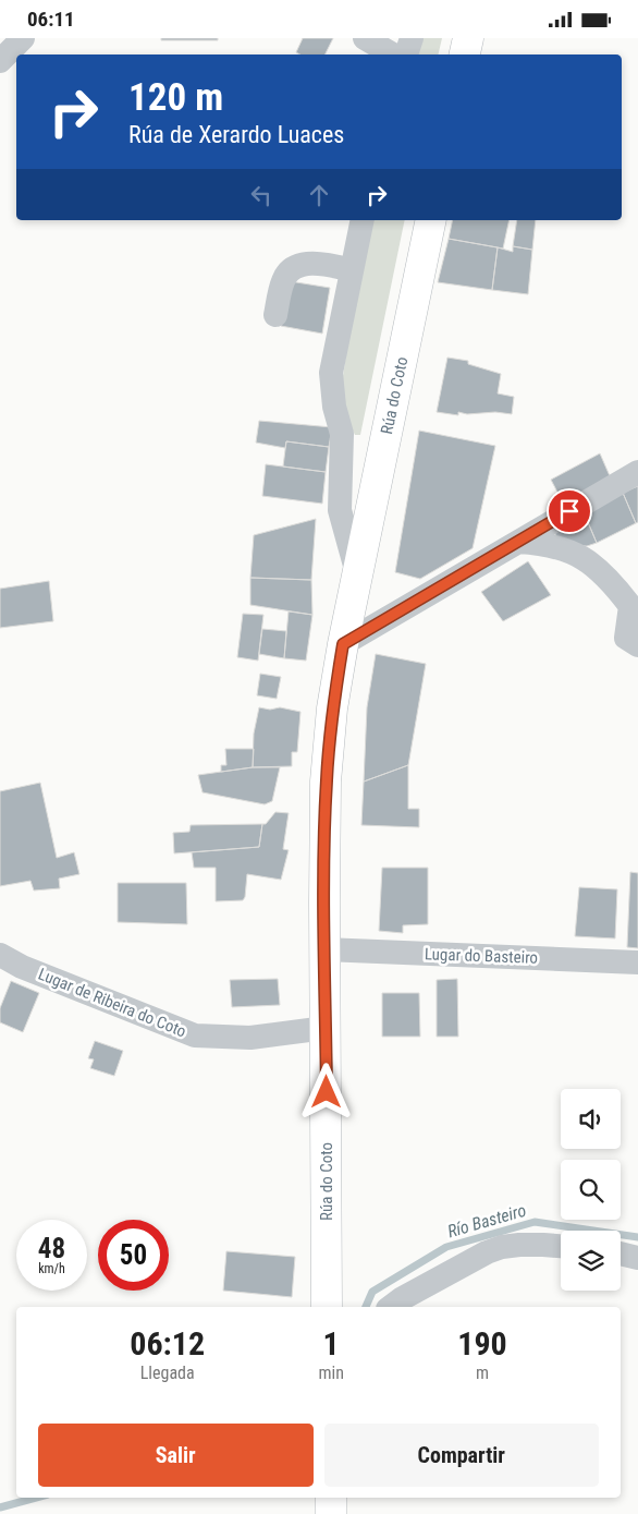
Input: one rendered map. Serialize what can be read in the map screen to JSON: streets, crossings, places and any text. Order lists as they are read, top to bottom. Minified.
{"streets":{"main road":["Rúa do Coto"],"street":["Lugar do Basteiro","Lugar de Ribeira do Coto"]},"crossings":[["Rúa do Coto","Lugar do Basteiro"],["Rúa do Coto","Lugar de Ribeira do Coto"]],"water":["Río Basteiro"],"page":{"status":"06:11","turn":["120 m","Rúa de Xerardo Luaces"],"speed":"48 km/h","limit":"50","eta":["06:12","Llegada","1","min","190","m"],"buttons":["Salir","Compartir"]}}
